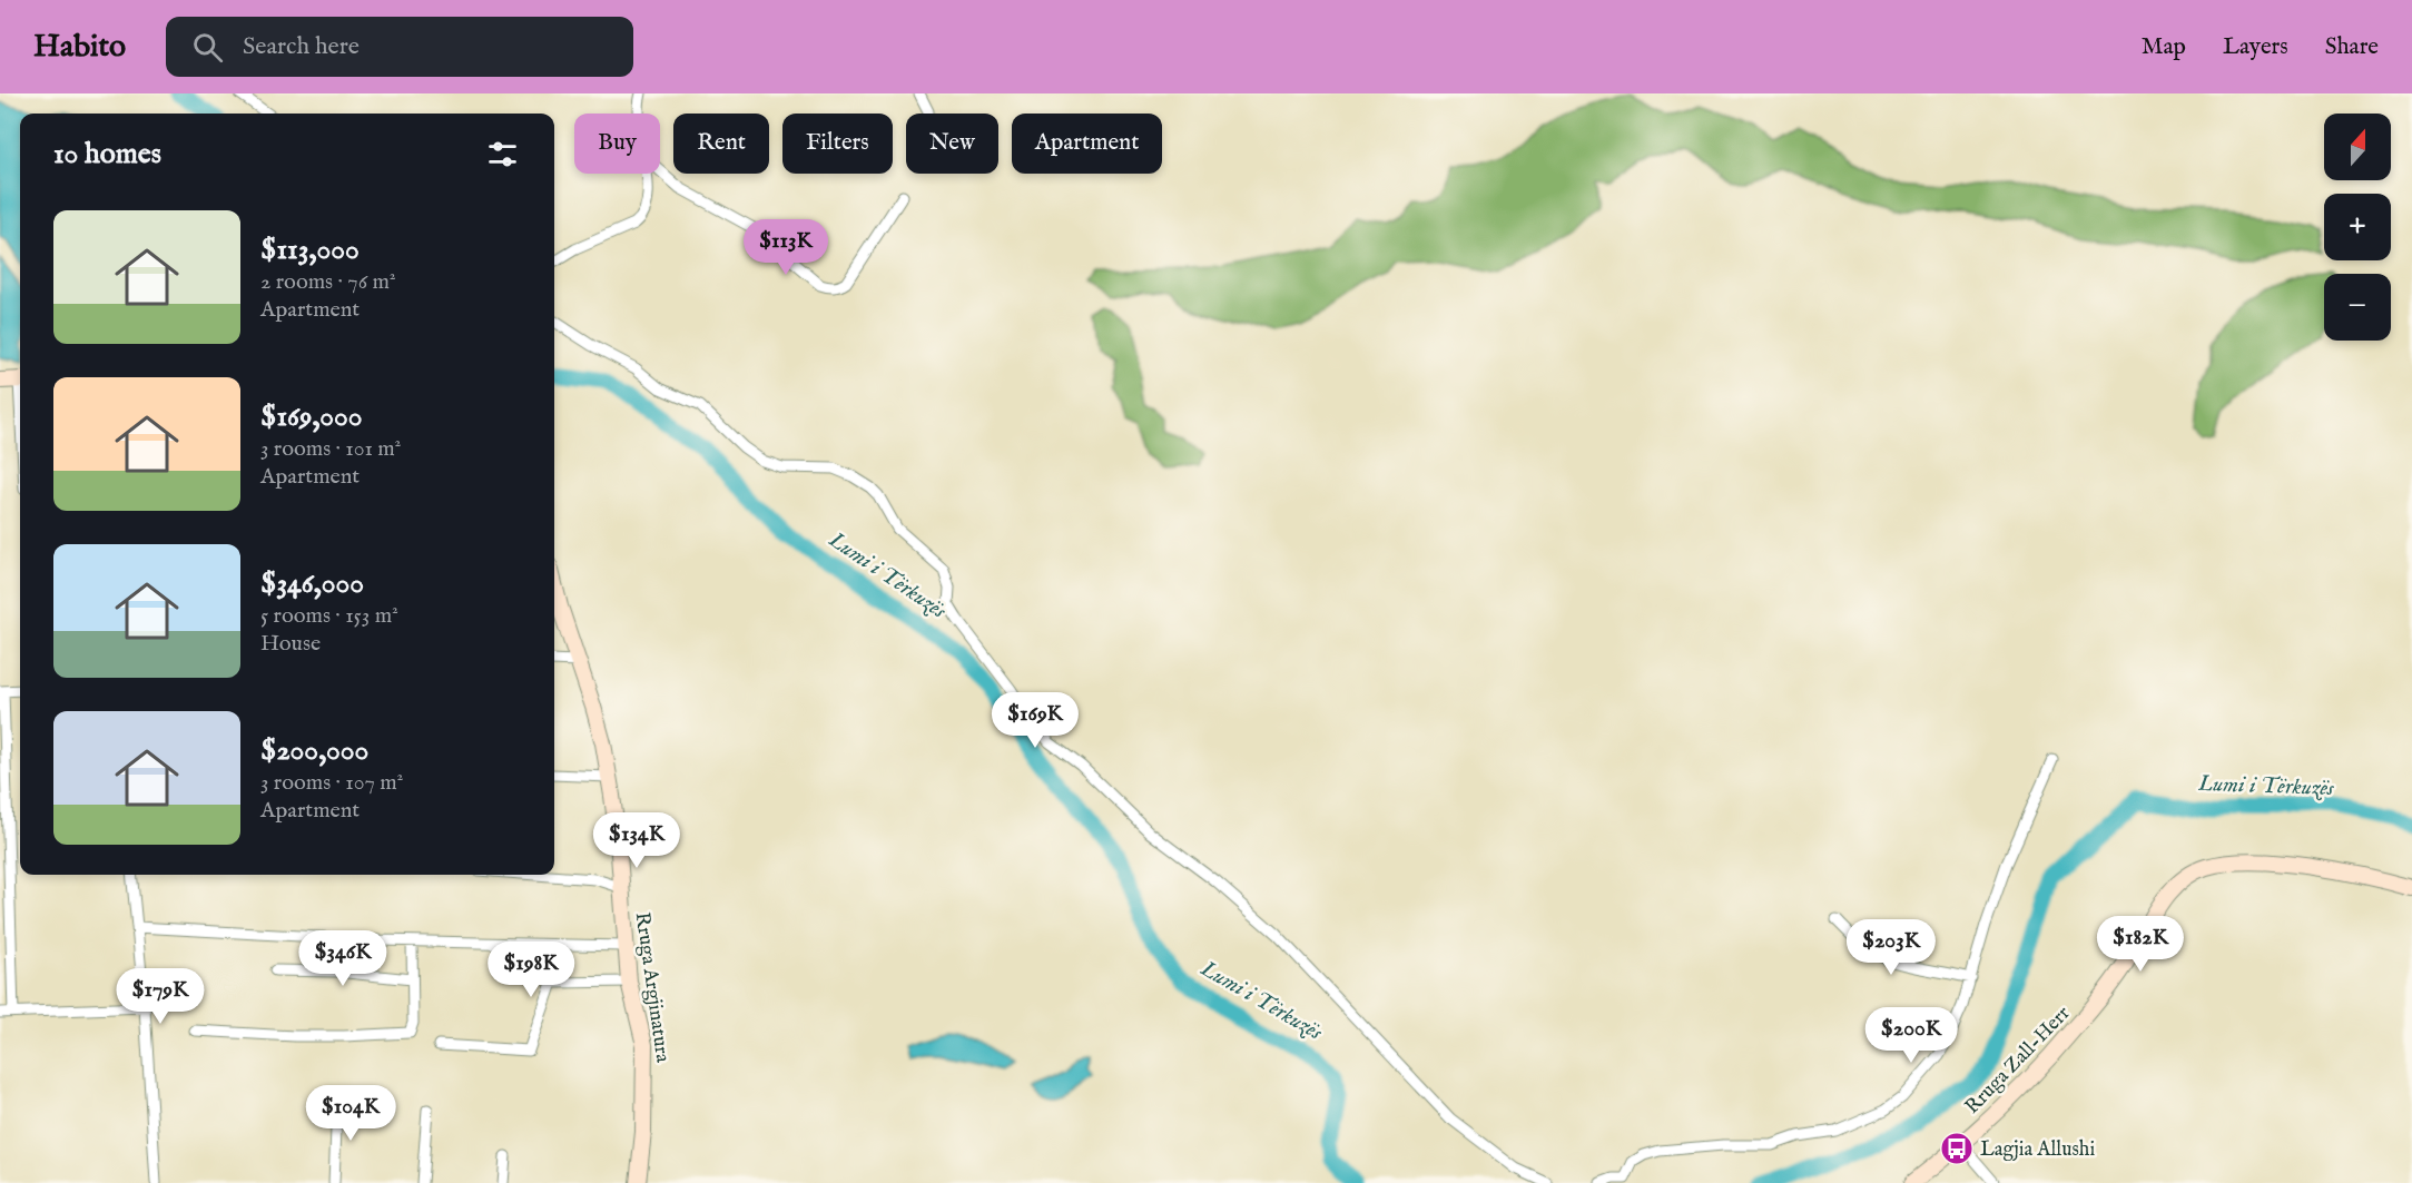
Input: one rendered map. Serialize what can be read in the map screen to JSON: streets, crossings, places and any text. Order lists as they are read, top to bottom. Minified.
{"streets":{"street":["Rruga Argjinatura","Rruga Zall-Herr"]},"water":["Lumi i Tërkuzës"],"places":{"bus stop":["Lagjia Allushi"]},"north":"top","page":{"header":"Habito","search":"Search here","nav":["Map","Layers","Share"],"map_buttons":["+","−"],"chip":["Buy","Rent","Filters","New","Apartment"],"heading":"10 homes","list":[{"name":"$113,000","note":"2 rooms · 76 m² · Apartment"},{"name":"$169,000","note":"3 rooms · 101 m² · Apartment"},{"name":"$346,000","note":"5 rooms · 153 m² · House"},{"name":"$200,000","note":"3 rooms · 107 m² · Apartment"}],"price":["$113K","$169K","$134K","$182K","$203K","$346K","$198K","$179K","$200K","$104K"]}}
